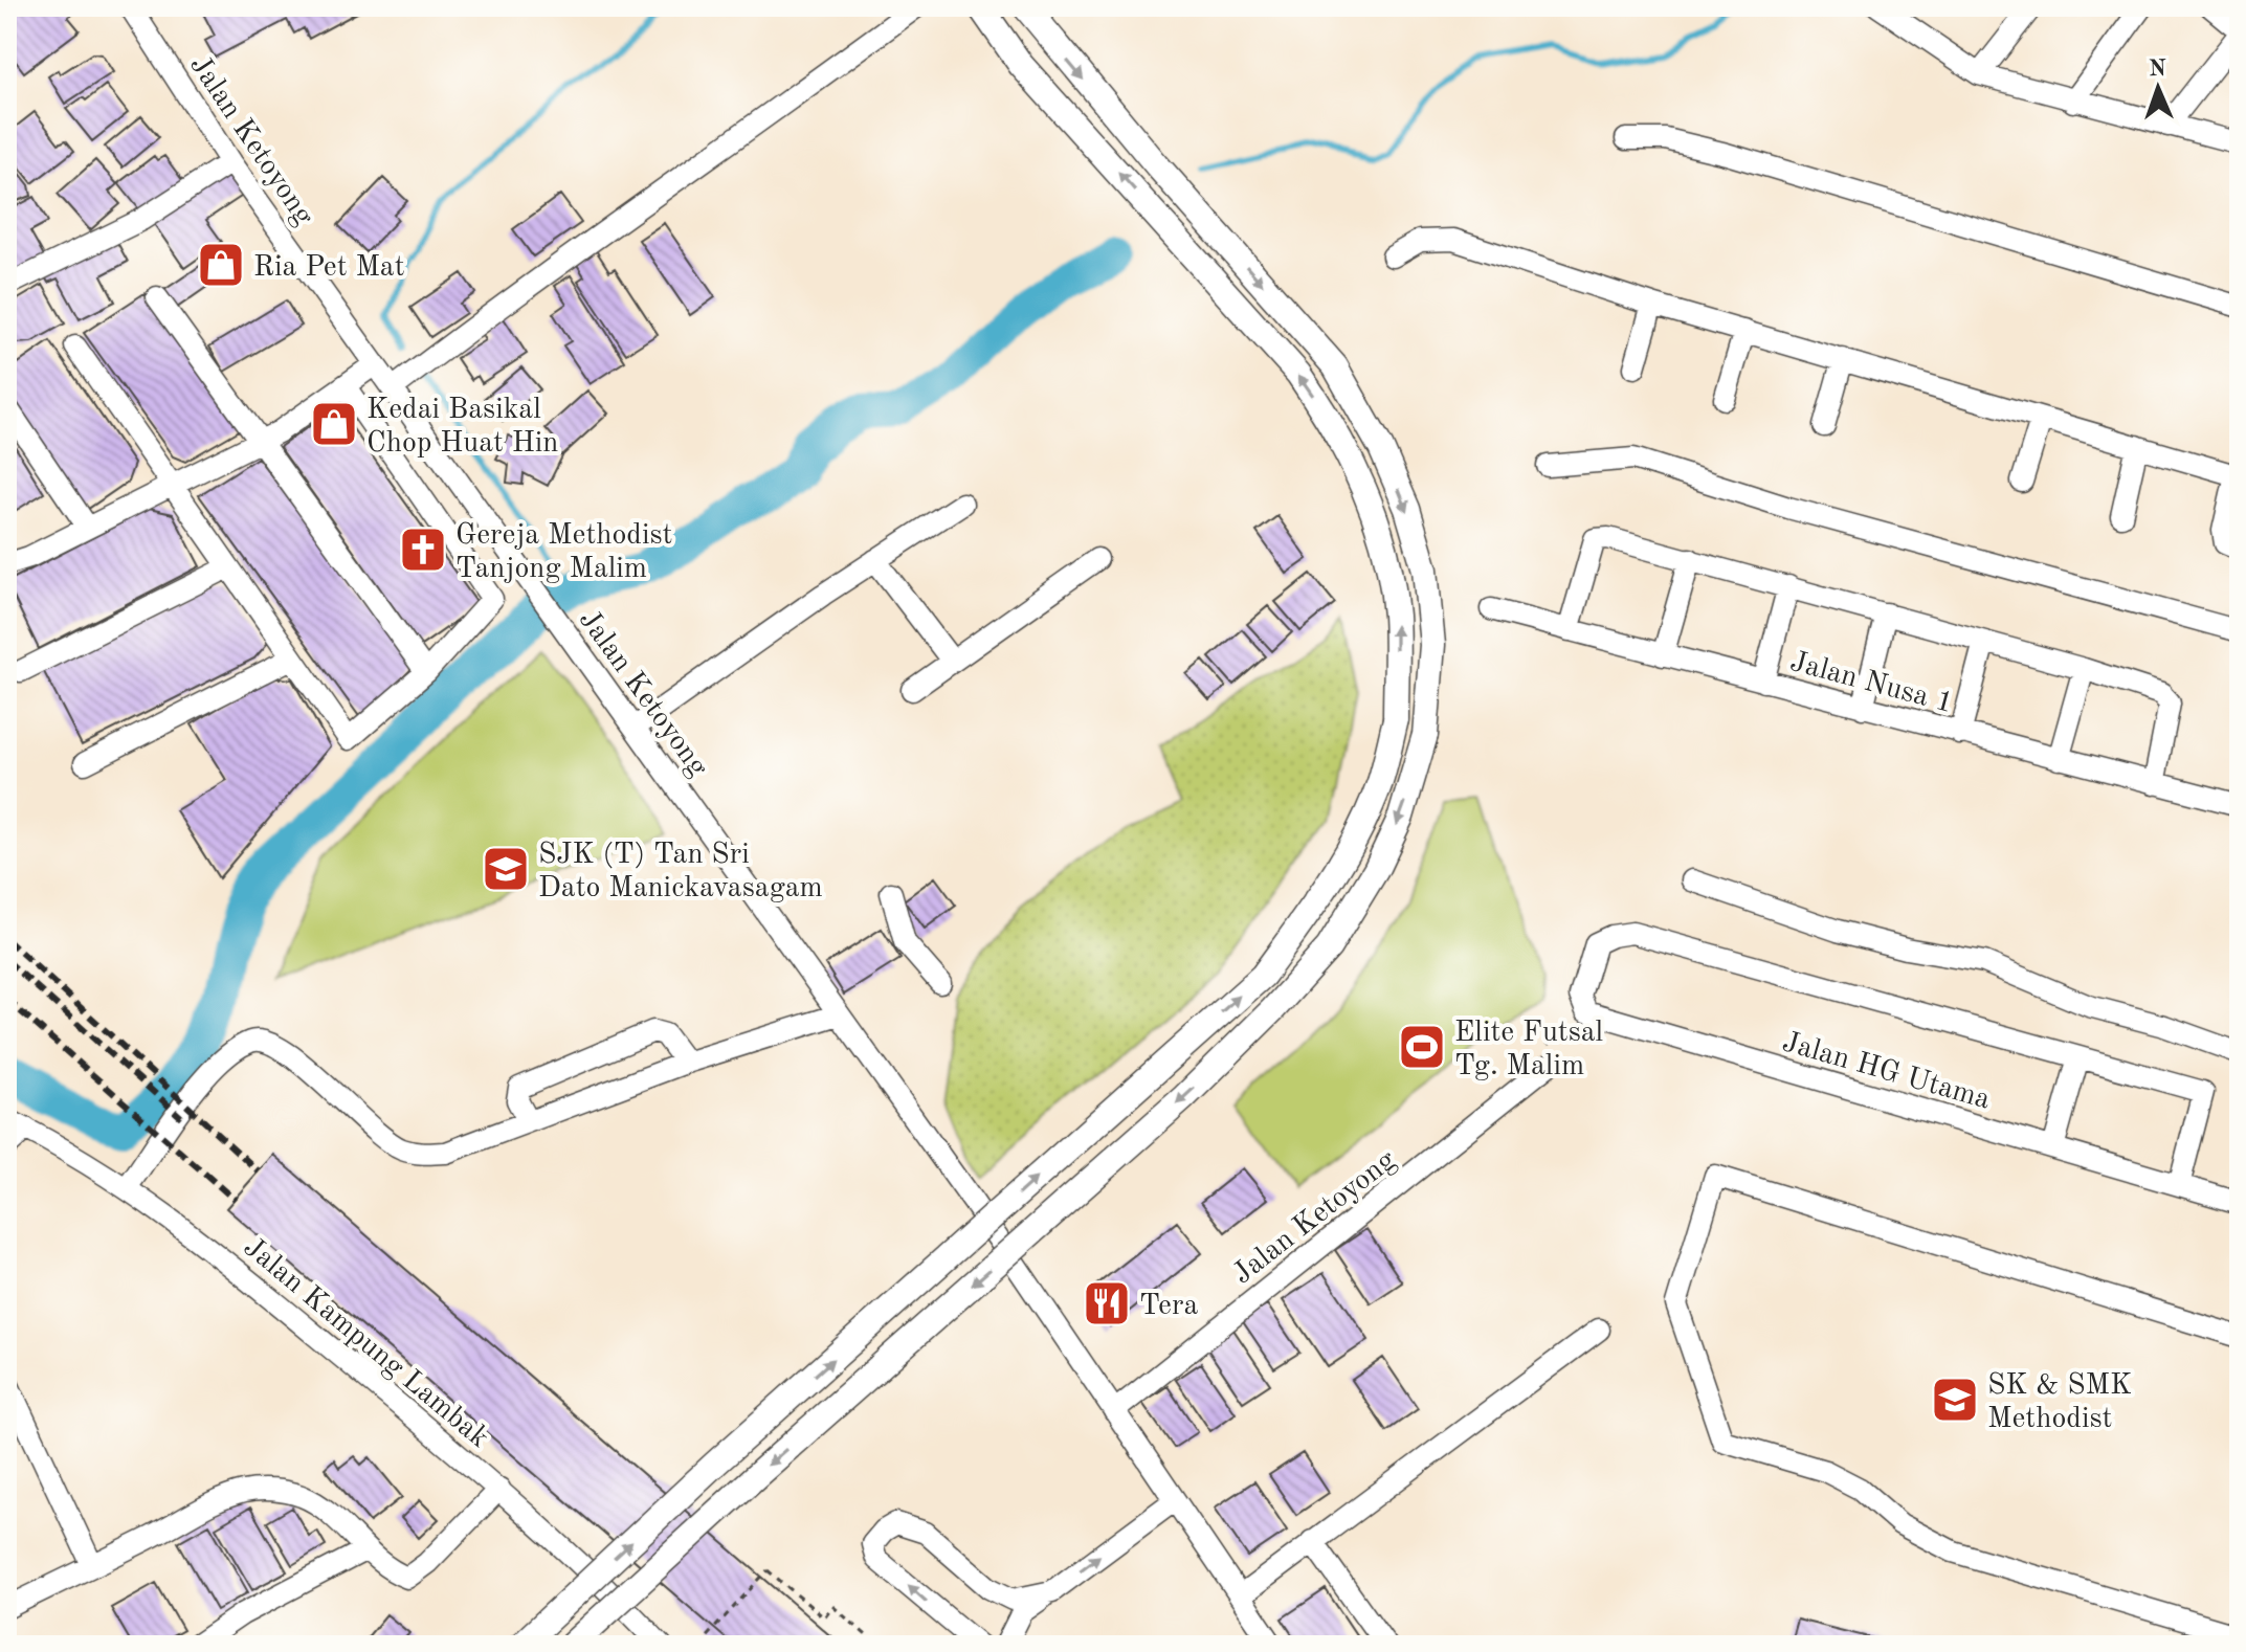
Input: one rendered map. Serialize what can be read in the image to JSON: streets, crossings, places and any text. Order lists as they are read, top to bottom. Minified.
{"streets":{"street":["Jalan Ketoyong","Jalan Nusa 1","Jalan HG Utama","Jalan Kampung Lambak"]},"places":{"shop":["Ria Pet Mat","Kedai Basikal Chop Huat Hin"],"church":["Gereja Methodist Tanjong Malim"],"school or university":["SJK (T) Tan Sri Dato Manickavasagam","SK & SMK Methodist"],"sports":["Elite Futsal Tg. Malim"],"restaurant":["Tera"]},"north":"top"}
